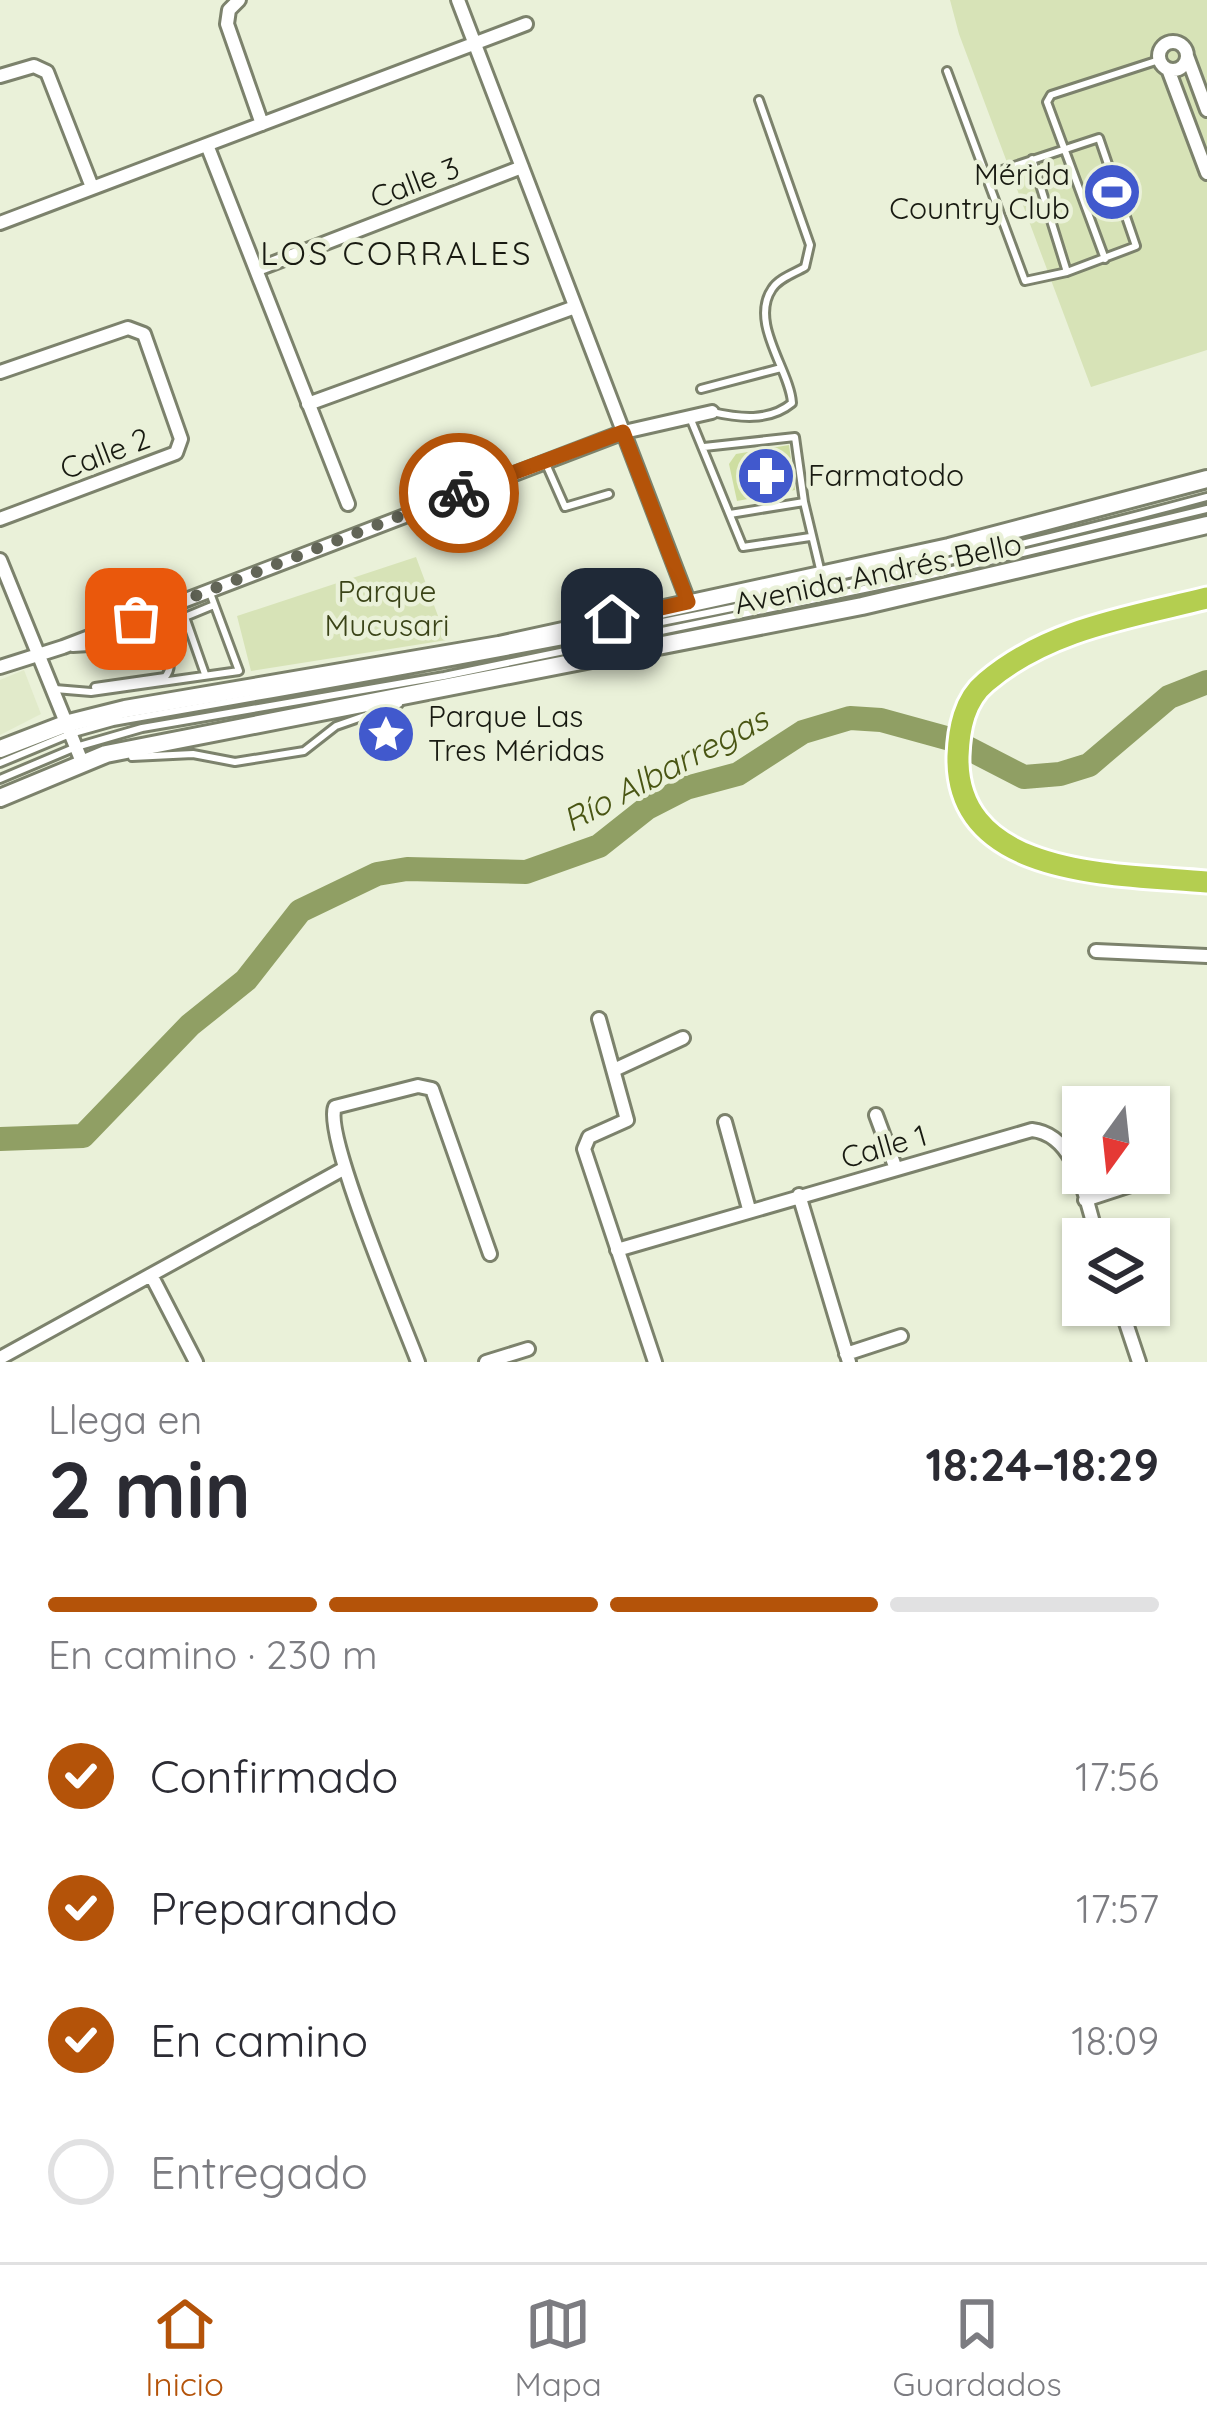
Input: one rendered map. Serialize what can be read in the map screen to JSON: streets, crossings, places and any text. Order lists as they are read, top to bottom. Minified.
{"streets":{"street":["Calle 3","Calle 2","Avenida Andrés Bello","Calle 1"]},"districts":["LOS CORRALES"],"water":["Río Albarregas"],"parks":["Parque Mucusari"],"places":{"sports":["Mérida Country Club"],"pharmacy":["Farmatodo"],"place":["Parque Las Tres Méridas"]},"north":"bottom","page":{"heading":["2 min","Llega en","18:24–18:29"],"bar":"En camino · 230 m","list":[["Confirmado","17:56"],["Preparando","17:57"],["En camino","18:09"],"Entregado"],"tabs":["Inicio","Mapa","Guardados"]}}
